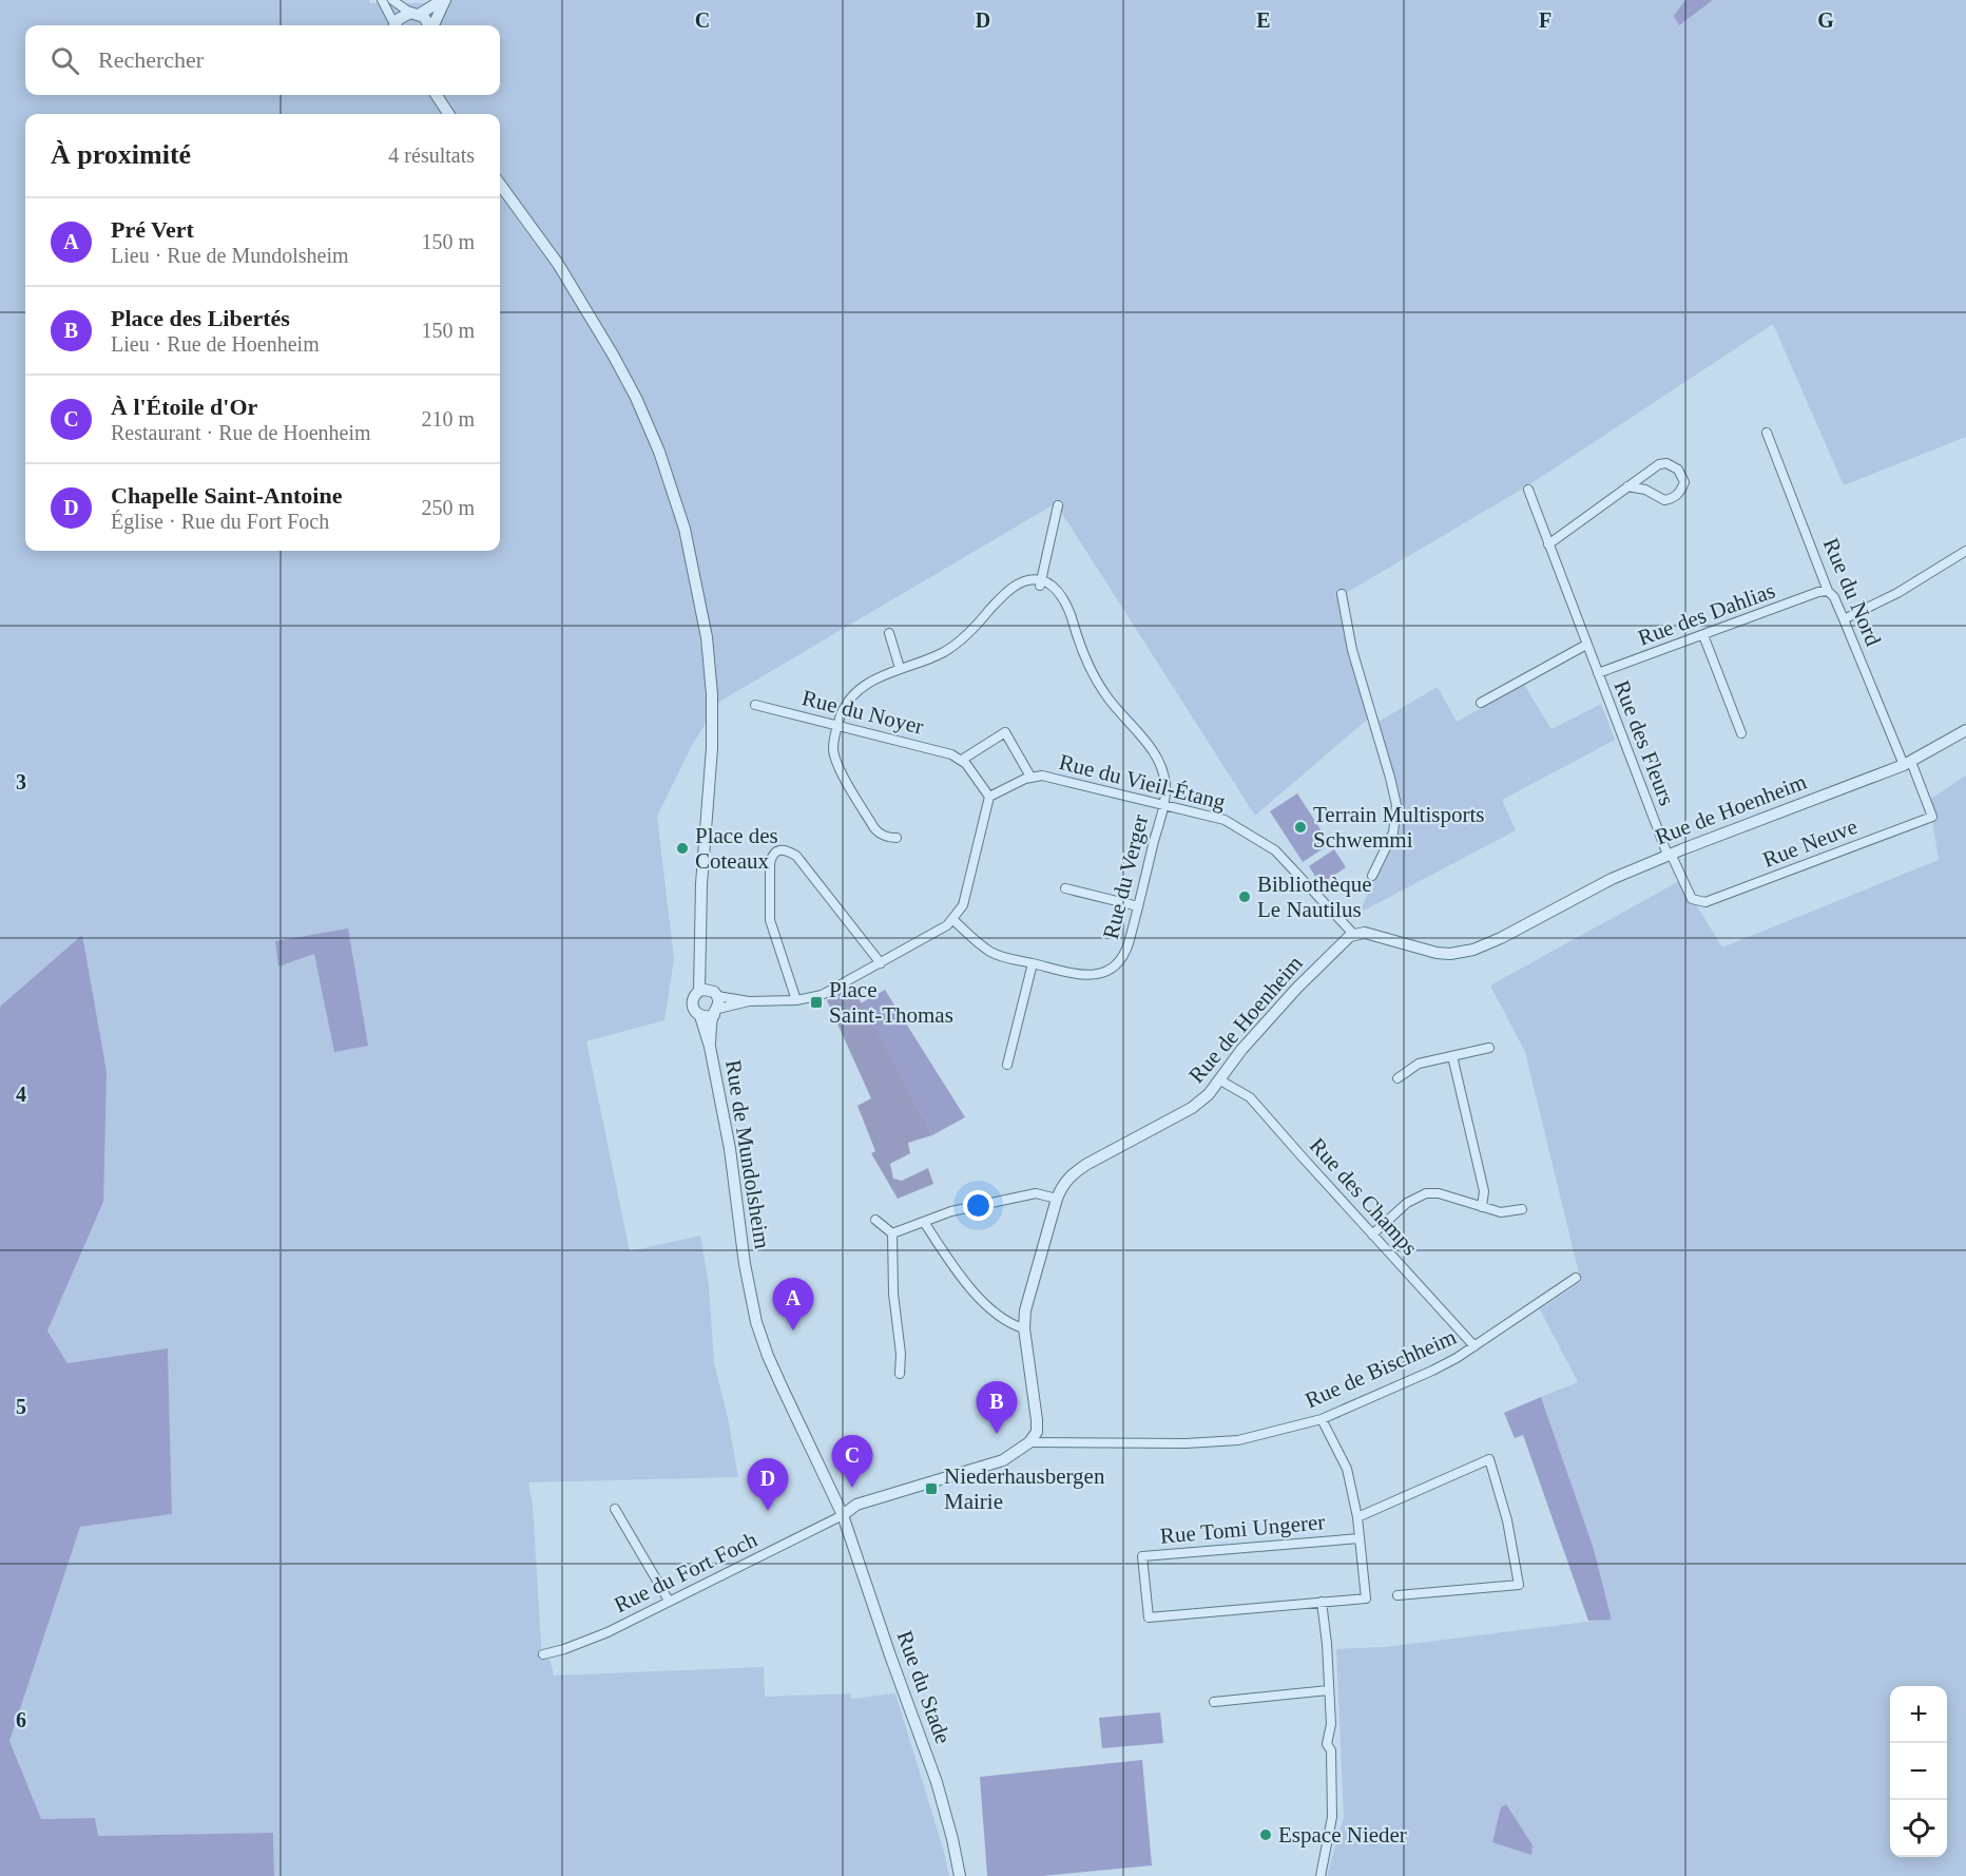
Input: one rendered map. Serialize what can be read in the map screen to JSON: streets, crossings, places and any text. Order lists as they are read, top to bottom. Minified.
{"streets":{"street":["Rue du Nord","Rue des Dahlias","Rue du Noyer","Rue des Fleurs","Rue du Vieil-Étang","Rue de Hoenheim","Rue Neuve","Rue du Verger","Rue de Mundolsheim","Rue des Champs","Rue de Bischheim","Rue Tomi Ungerer","Rue du Fort Foch","Rue du Stade"]},"crossings":[["Rue du Nord","Rue des Dahlias"],["Rue du Nord","Rue de Hoenheim"],["Rue du Nord","Rue Neuve"],["Rue des Dahlias","Rue des Fleurs"],["Rue des Fleurs","Rue de Hoenheim"],["Rue des Fleurs","Rue Neuve"],["Rue du Vieil-Étang","Rue de Hoenheim"],["Rue du Vieil-Étang","Rue du Verger"],["Rue de Hoenheim","Rue Neuve"],["Rue de Hoenheim","Rue des Champs"],["Rue de Hoenheim","Rue de Bischheim"],["Rue de Mundolsheim","Rue du Fort Foch"],["Rue de Mundolsheim","Rue du Stade"],["Rue des Champs","Rue de Bischheim"],["Rue du Fort Foch","Rue du Stade"]],"places":{"other":["Terrain Multisports Schwemmi","Place des Coteaux","Bibliothèque Le Nautilus","Espace Nieder"],"transit":["Place Saint-Thomas","Niederhausbergen Mairie"]},"page":{"search":"Rechercher","heading":["À proximité","4 résultats"],"list":[{"mark":"A","name":"Pré Vert","note":"Lieu · Rue de Mundolsheim","value":"150 m"},{"mark":"B","name":"Place des Libertés","note":"Lieu · Rue de Hoenheim","value":"150 m"},{"mark":"C","name":"À l'Étoile d'Or","note":"Restaurant · Rue de Hoenheim","value":"210 m"},{"mark":"D","name":"Chapelle Saint-Antoine","note":"Église · Rue du Fort Foch","value":"250 m"}],"pins":["A","B","C","D"],"map_buttons":["+","−"]},"grid":{"columns":["C","D","E","F","G"],"rows":["3","4","5","6"]}}
